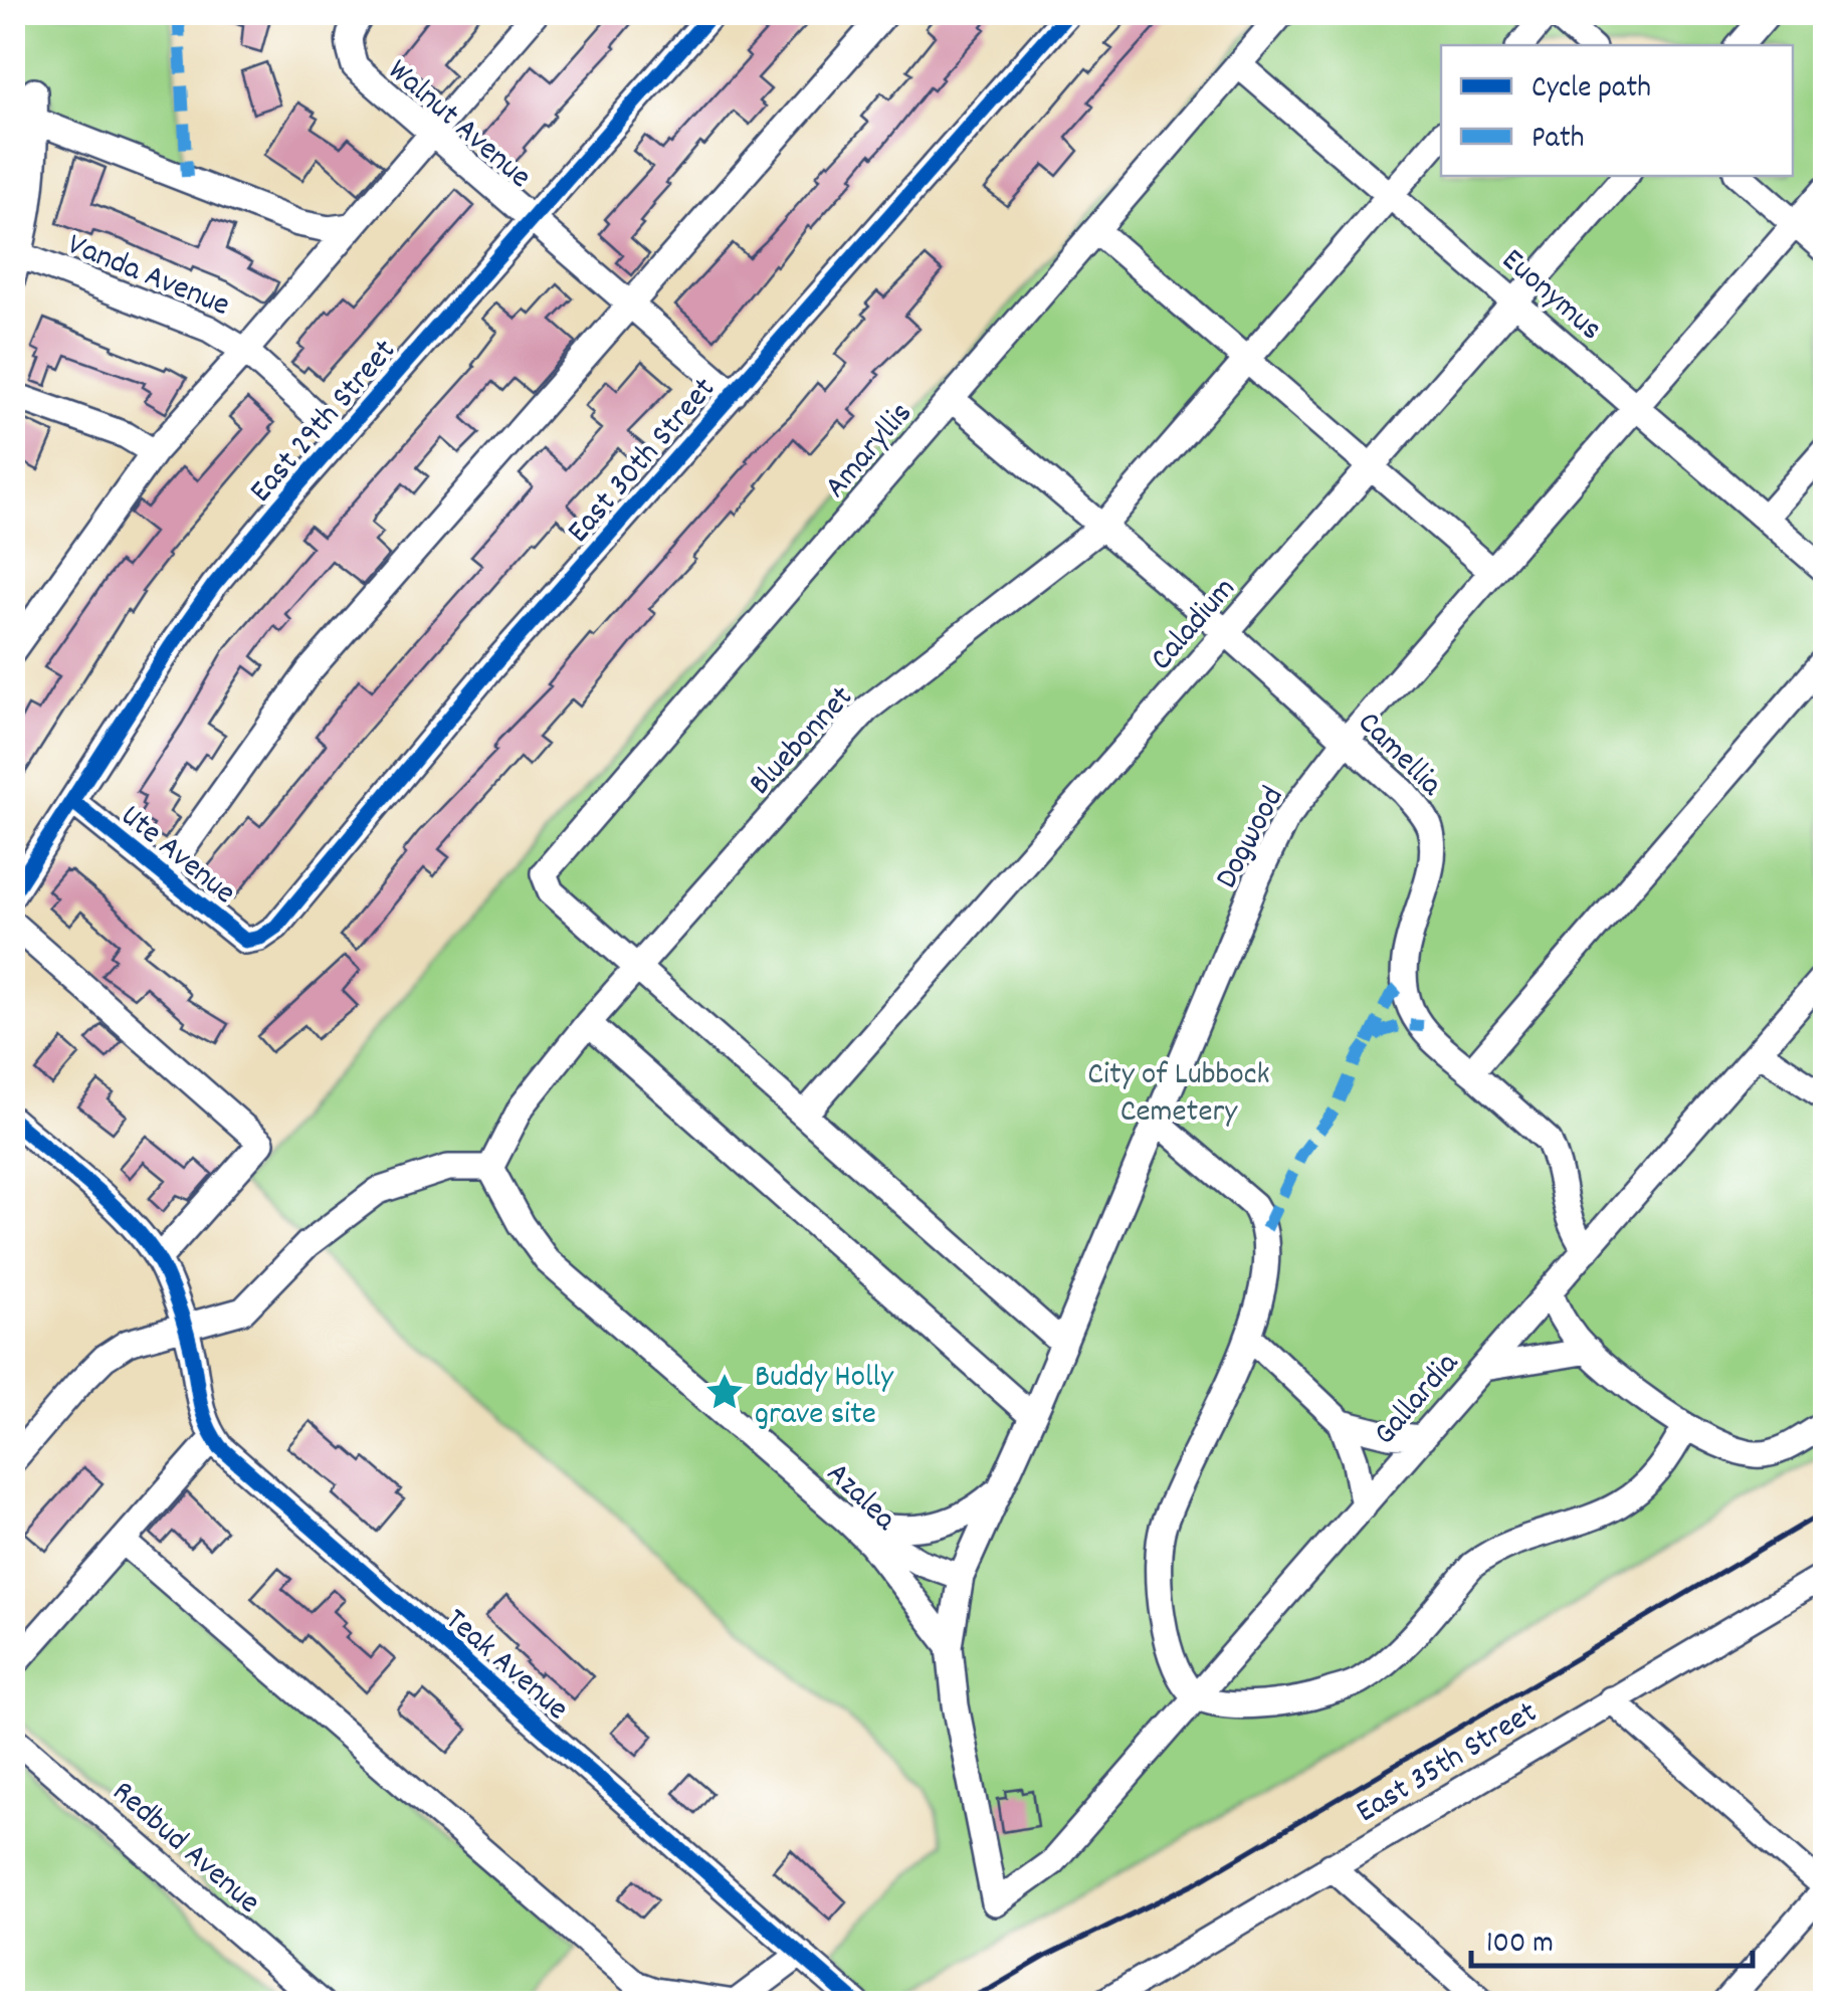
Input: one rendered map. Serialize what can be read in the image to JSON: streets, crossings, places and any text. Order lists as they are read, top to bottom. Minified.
{"streets":{"street":["Walnut Avenue","Vanda Avenue","Euonymus","East 29th Street","Amaryllis","East 30th Street","Caladium","Bluebonnet","Camellia","Dogwood","Ute Avenue","Gallardia","Azalea","Teak Avenue","East 35th Street","Redbud Avenue"]},"crossings":[["Walnut Avenue","East 29th Street"],["Walnut Avenue","East 30th Street"],["Vanda Avenue","East 29th Street"],["Euonymus","Amaryllis"],["Euonymus","Caladium"],["Euonymus","Bluebonnet"],["Euonymus","Dogwood"],["East 29th Street","Ute Avenue"],["Amaryllis","Bluebonnet"],["Amaryllis","Camellia"],["East 30th Street","Ute Avenue"],["Caladium","Camellia"],["Bluebonnet","Camellia"],["Bluebonnet","Azalea"],["Camellia","Dogwood"],["Camellia","Gallardia"],["Dogwood","Gallardia"],["Dogwood","Azalea"],["Gallardia","Azalea"]],"parks":["City of Lubbock Cemetery"],"places":{"place":["Buddy Holly grave site"]},"legend":["Cycle path","Path"],"scale_bar":"100 m"}
